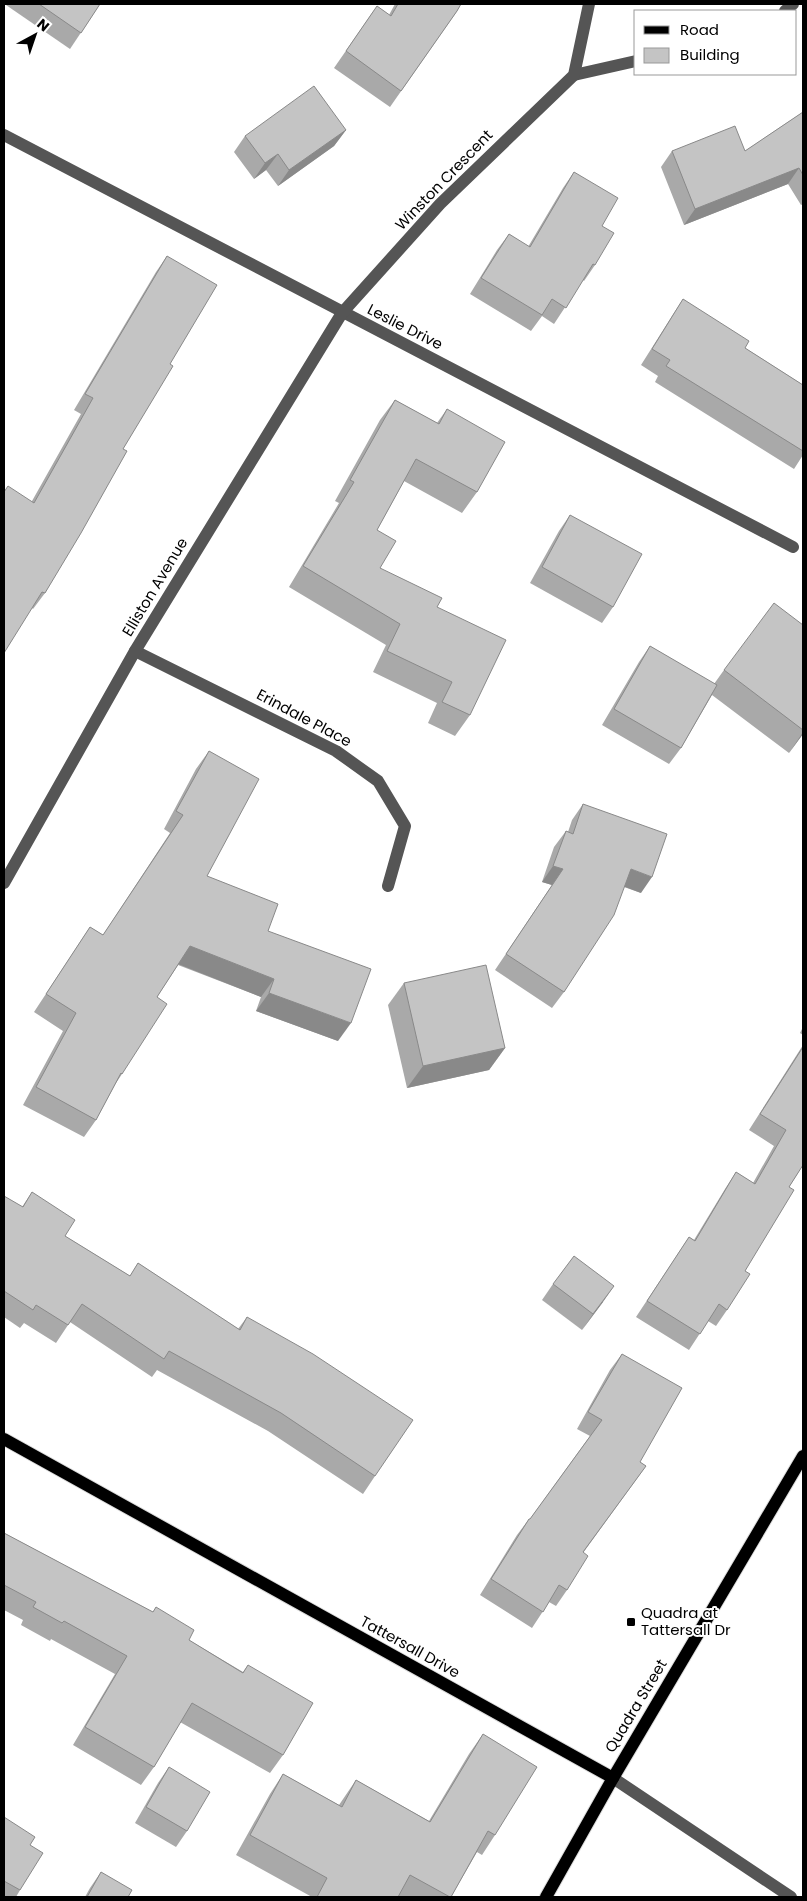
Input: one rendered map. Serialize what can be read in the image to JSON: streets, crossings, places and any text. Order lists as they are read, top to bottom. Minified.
{"streets":{"main road":["Tattersall Drive","Quadra Street"],"street":["Winston Crescent","Leslie Drive","Elliston Avenue","Erindale Place"]},"crossings":[["Winston Crescent","Leslie Drive"],["Winston Crescent","Elliston Avenue"],["Leslie Drive","Elliston Avenue"],["Elliston Avenue","Erindale Place"],["Tattersall Drive","Quadra Street"]],"places":{"transit":["Quadra at Tattersall Dr"]},"legend":["Road","Building"],"north":"top right"}
